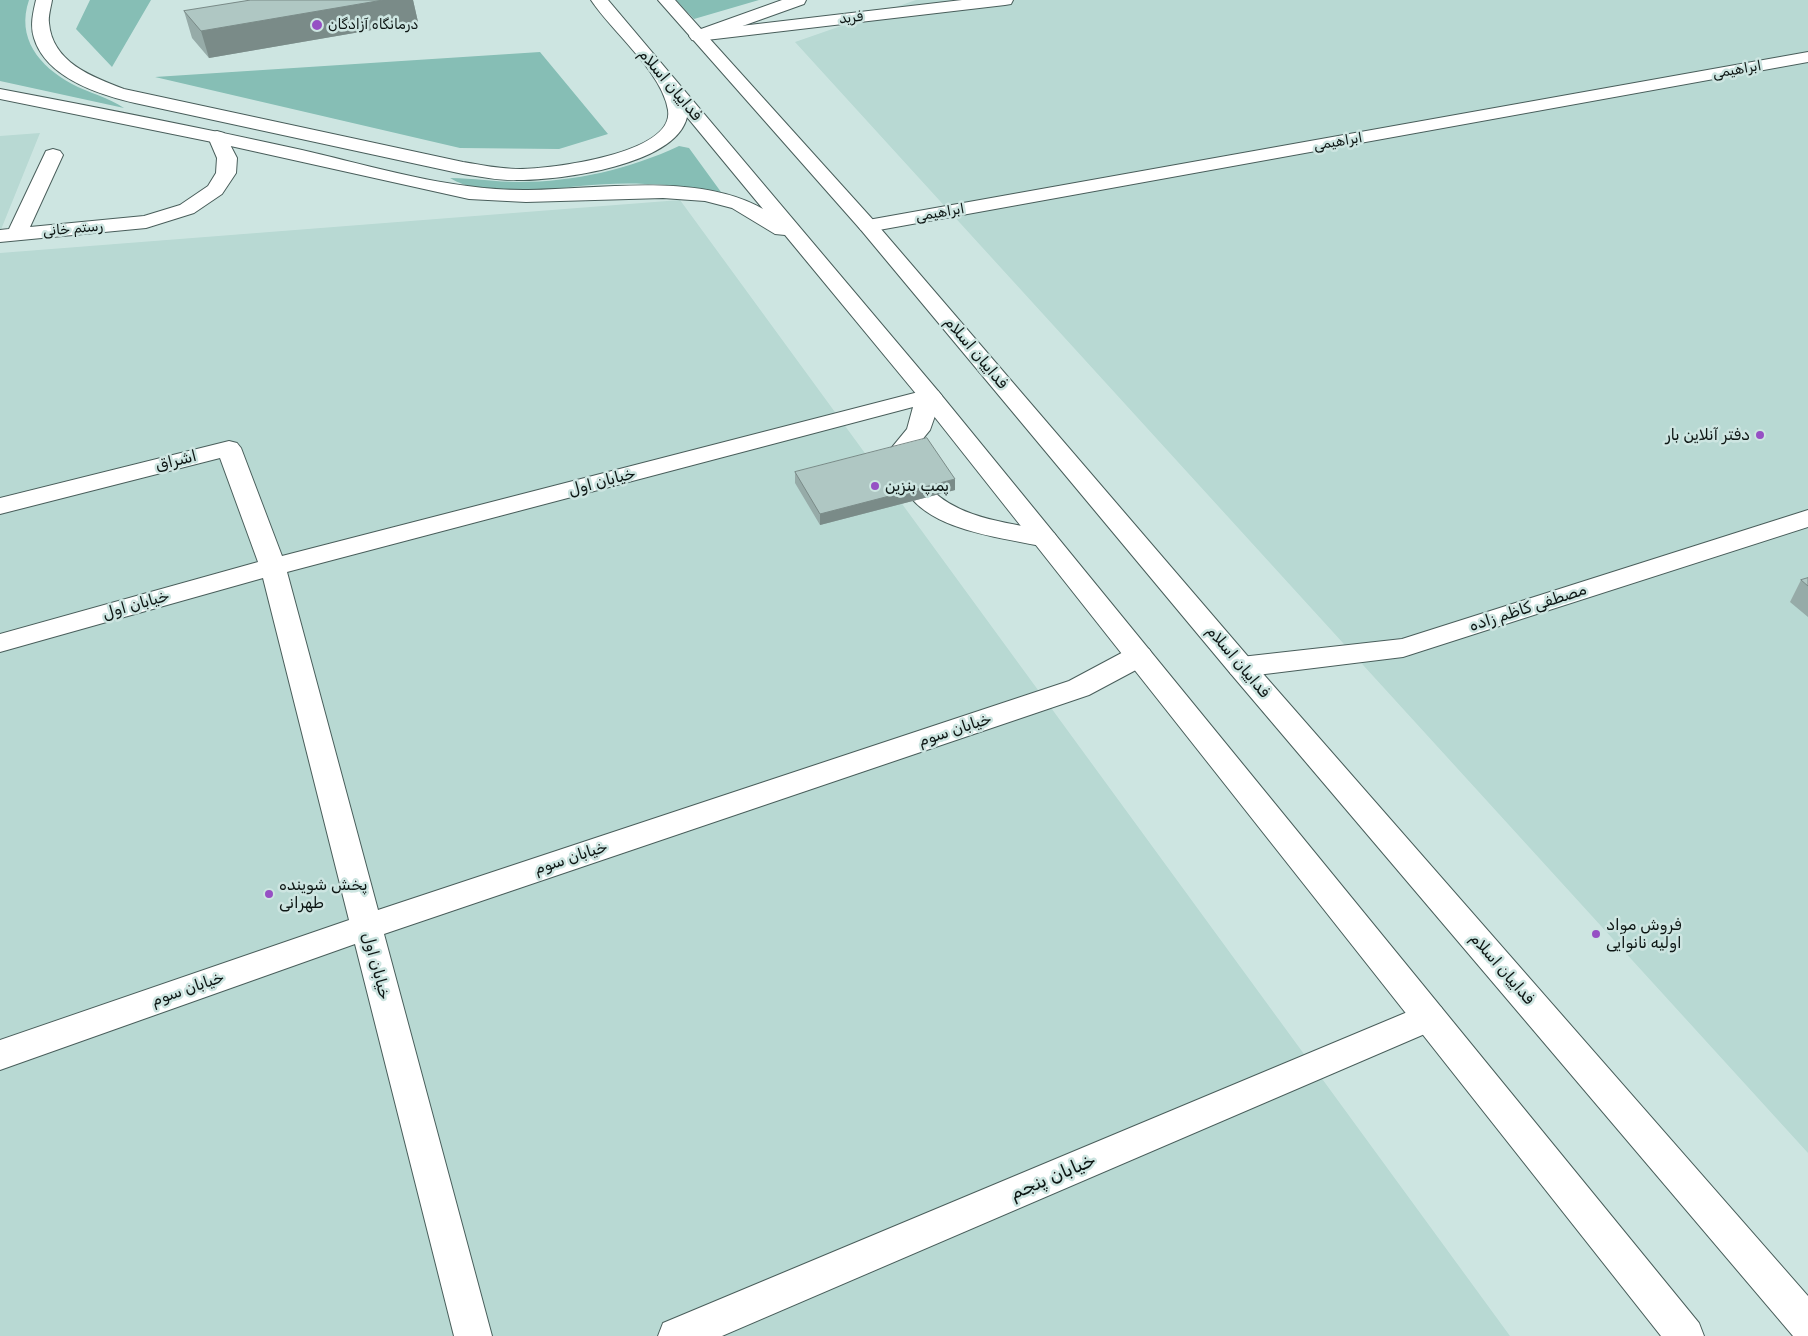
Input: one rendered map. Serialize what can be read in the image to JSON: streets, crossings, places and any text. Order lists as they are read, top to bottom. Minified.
{"streets":{"main road":["فرید","ابراهیمی","فداییان اسلام","رستم خانی","اشراق","خیابان اول","مصطفی کاظم زاده","خیابان سوم","خیابان پنجم"]},"crossings":[["فرید","فداییان اسلام"],["ابراهیمی","فداییان اسلام"],["فداییان اسلام","خیابان اول"],["فداییان اسلام","مصطفی کاظم زاده"],["فداییان اسلام","خیابان سوم"],["فداییان اسلام","خیابان پنجم"],["اشراق","خیابان اول"],["خیابان اول","خیابان سوم"]],"places":["درمانگاه آزادگان","دفتر آنلاین بار","پمپ بنزین","پخش شوینده طهرانی","فروش مواد اولیه نانوایی"]}
